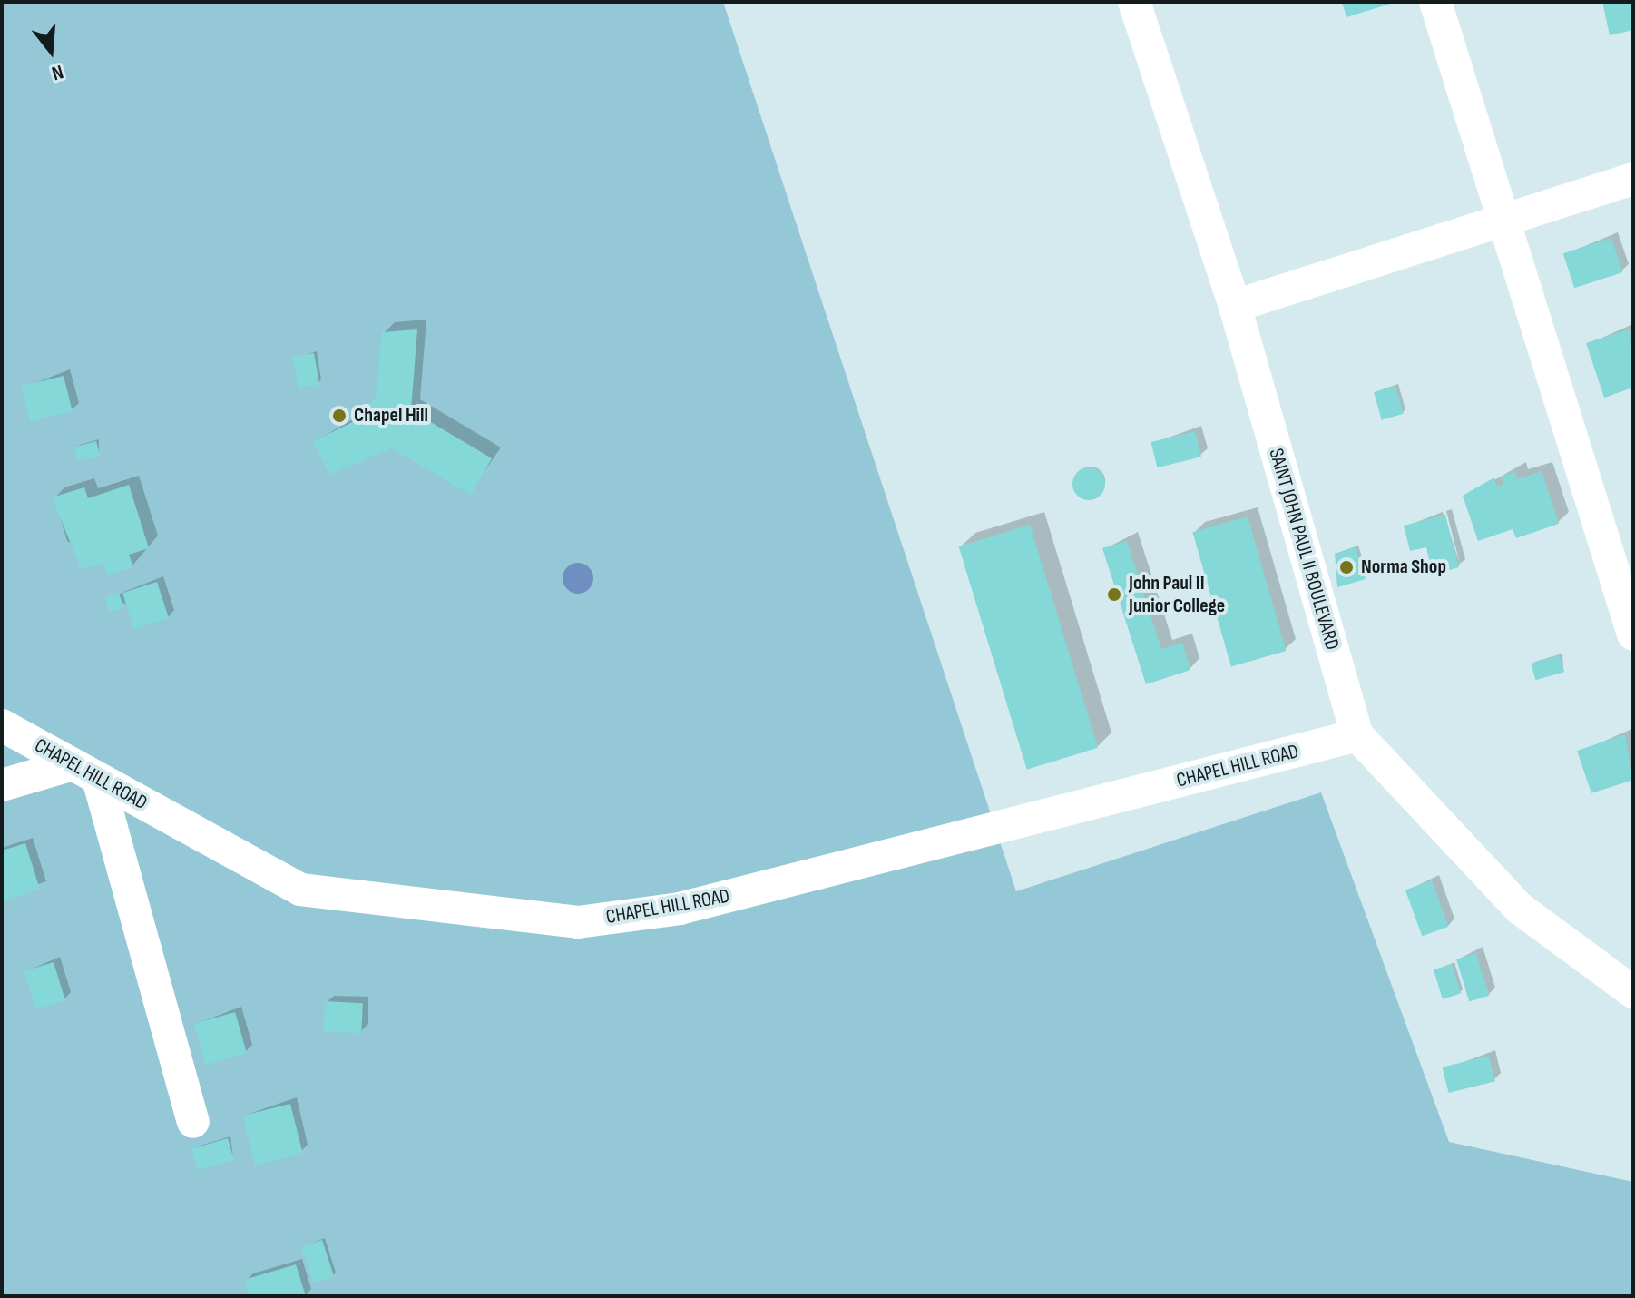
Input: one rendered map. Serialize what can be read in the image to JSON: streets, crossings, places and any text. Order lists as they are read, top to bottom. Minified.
{"streets":{"street":["SAINT JOHN PAUL II BOULEVARD","CHAPEL HILL ROAD"]},"crossings":[["SAINT JOHN PAUL II BOULEVARD","CHAPEL HILL ROAD"]],"places":["Chapel Hill","Norma Shop","John Paul II Junior College"],"north":"bottom"}
